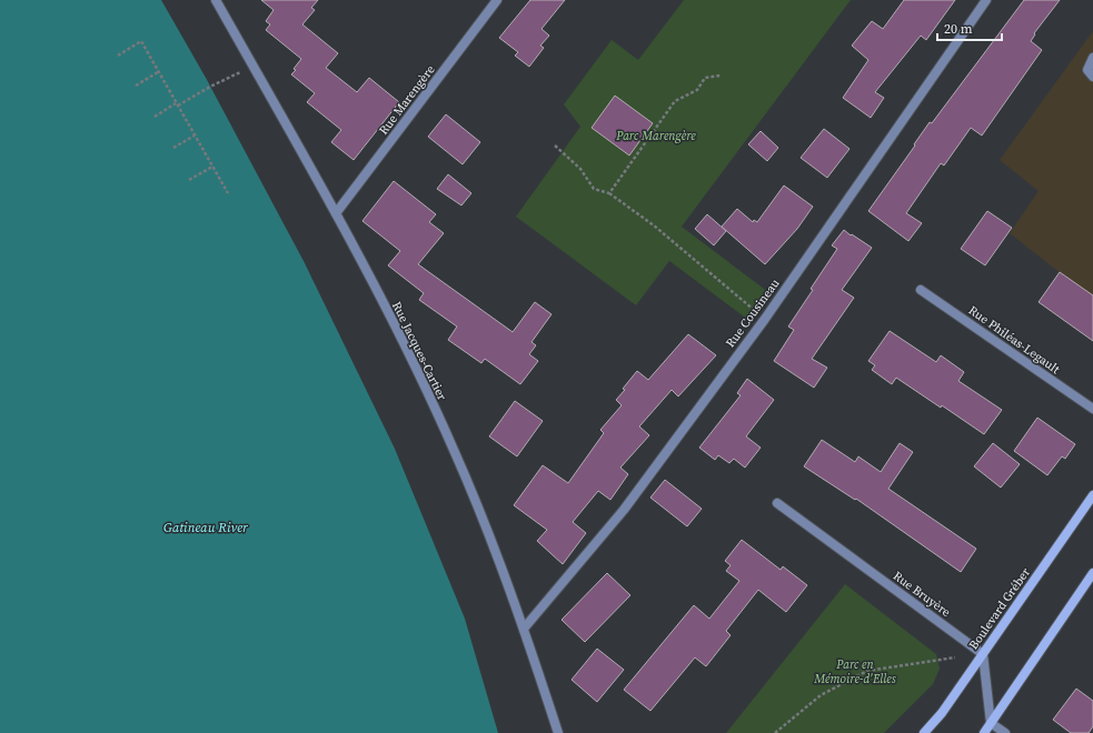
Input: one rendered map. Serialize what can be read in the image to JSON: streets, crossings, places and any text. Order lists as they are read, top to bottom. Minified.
{"streets":{"main road":["Boulevard Gréber"],"street":["Rue Marengère","Rue Cousineau","Rue Philéas-Legault","Rue Jacques-Cartier","Rue Bruyère"]},"crossings":[["Rue Marengère","Rue Jacques-Cartier"],["Rue Cousineau","Rue Jacques-Cartier"],["Rue Bruyère","Boulevard Gréber"]],"water":["Gatineau River"],"parks":["Parc Marengère","Parc en Mémoire-d'Elles"],"scale_bar":"20 m"}
